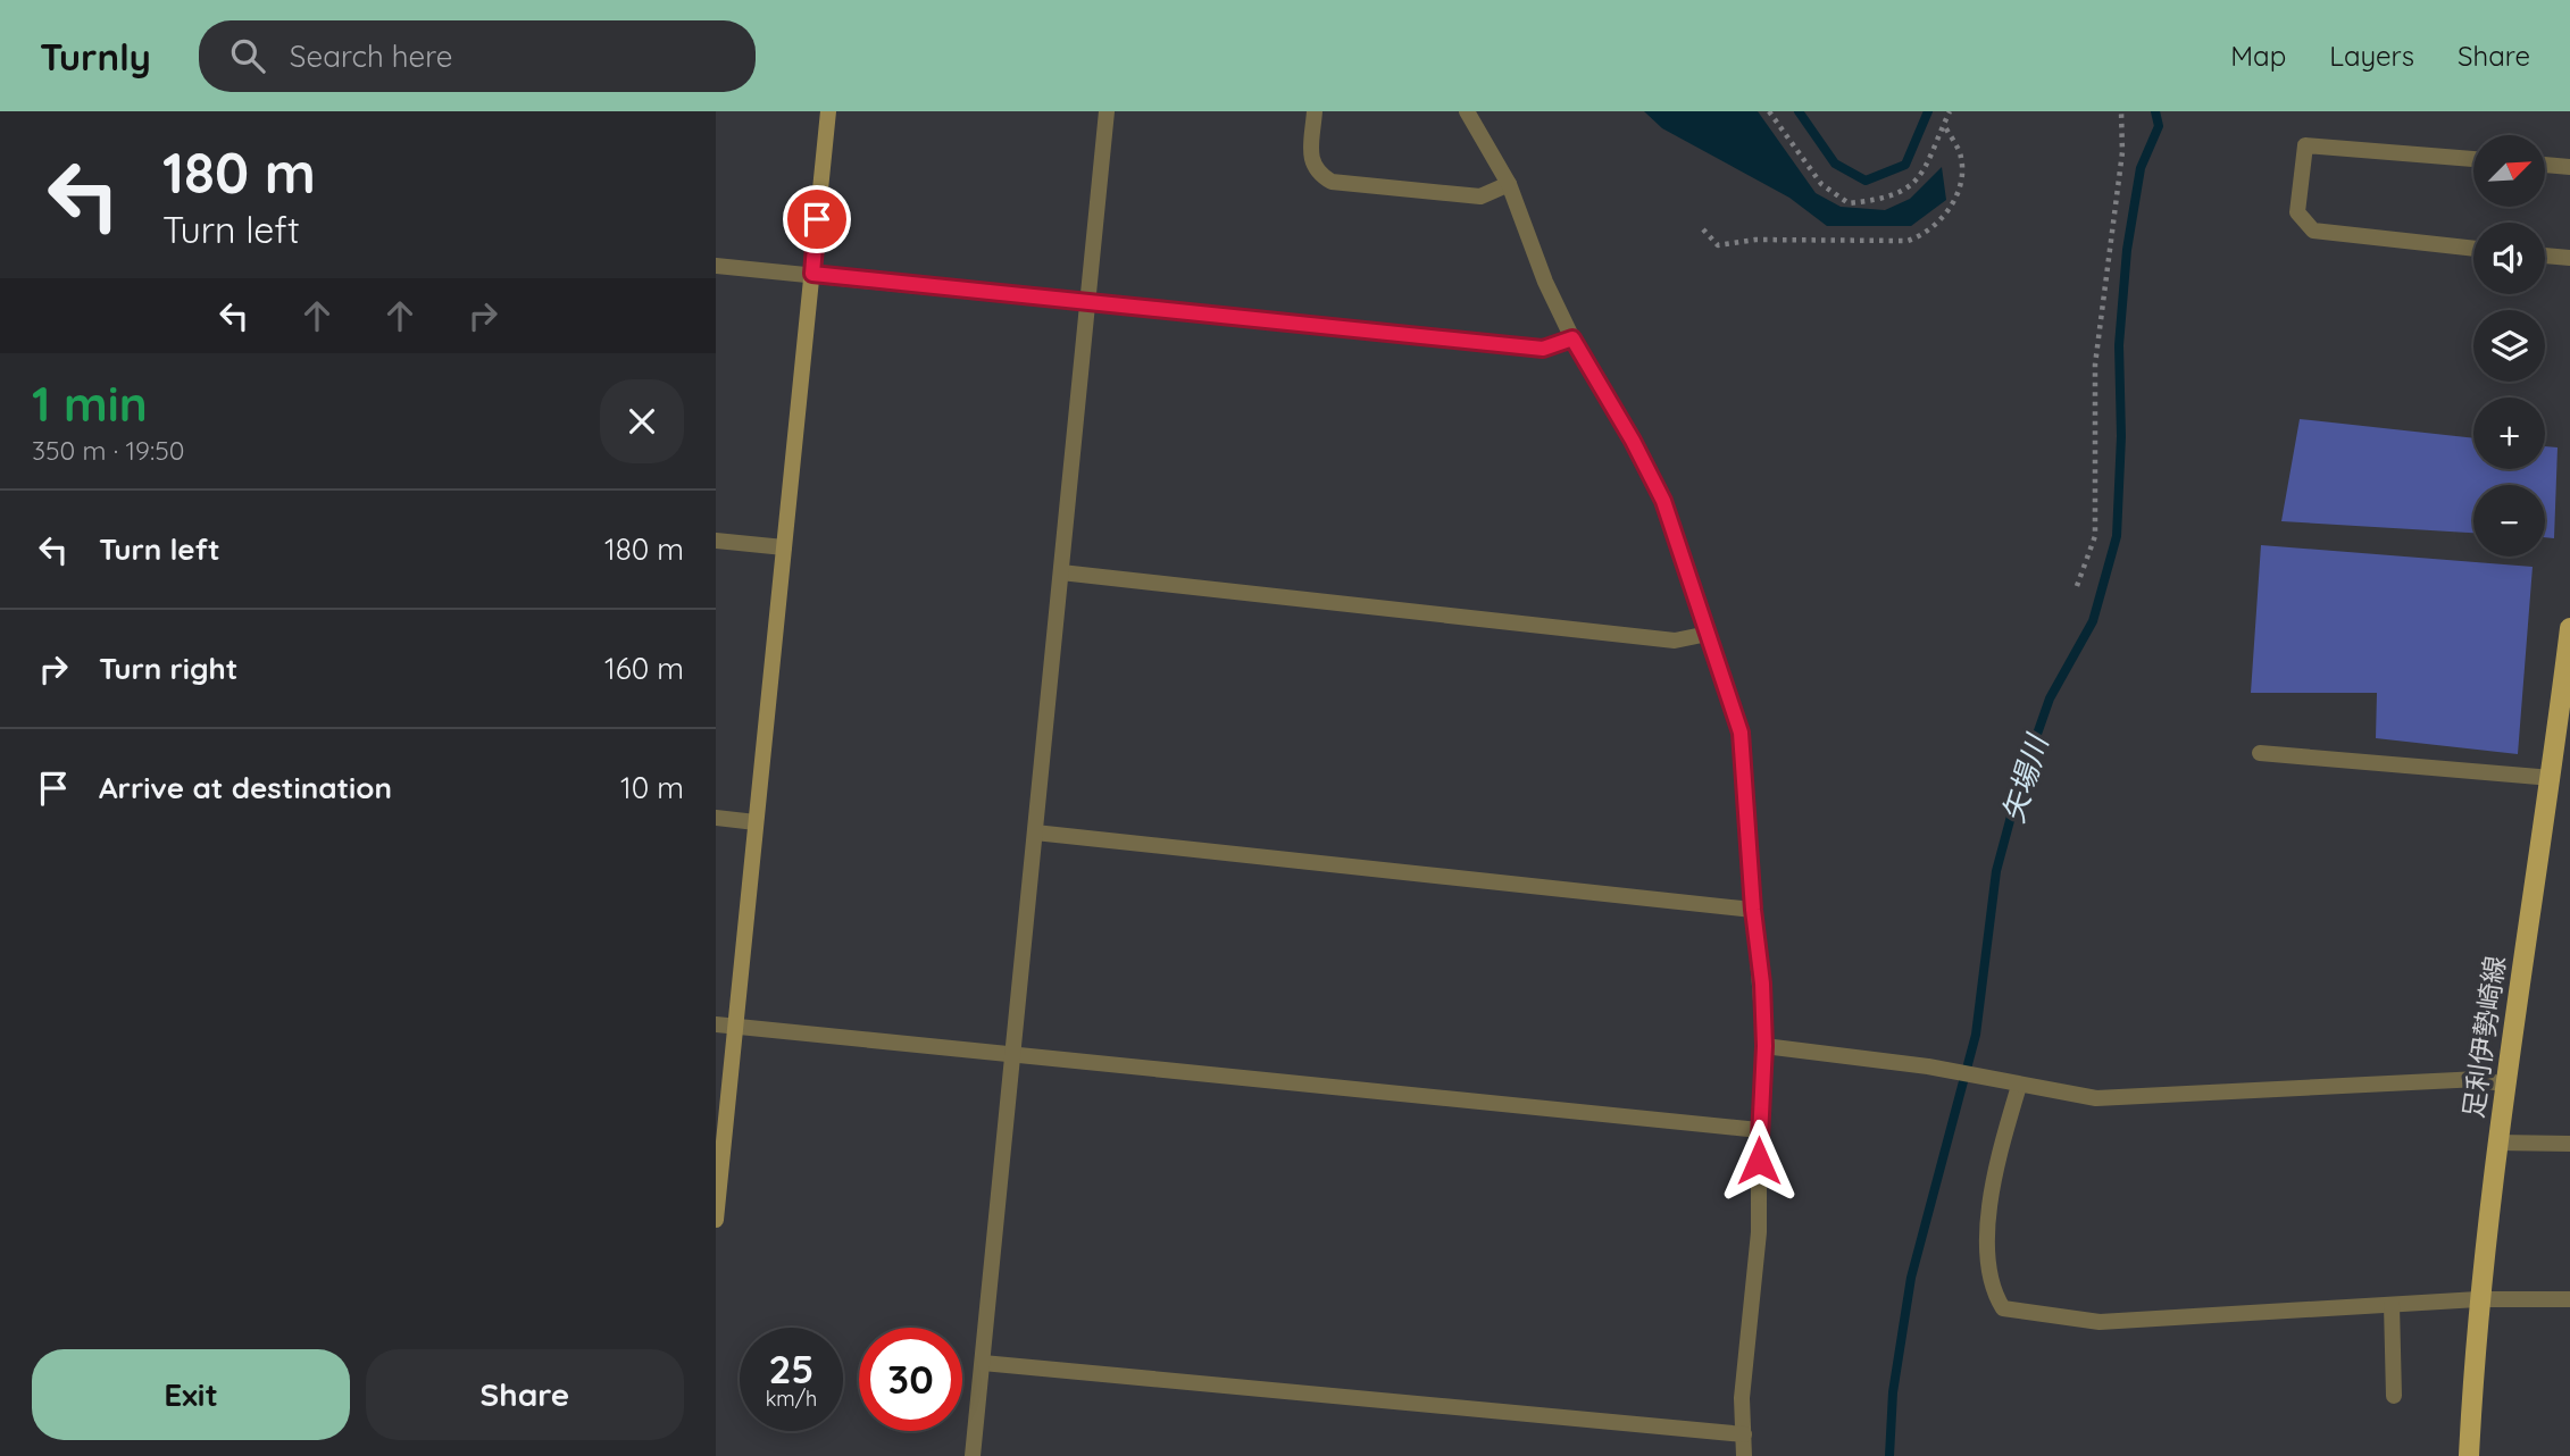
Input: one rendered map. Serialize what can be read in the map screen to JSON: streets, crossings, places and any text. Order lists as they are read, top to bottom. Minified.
{"streets":{"main road":["足利伊勢崎線"]},"water":["矢場川"],"north":"top right","page":{"header":"Turnly","search":"Search here","nav":["Map","Layers","Share"],"turn":["180 m","Turn left"],"map_buttons":["+","−"],"heading":["1 min","350 m · 19:50"],"list":[{"name":"Turn left","value":"180 m"},{"name":"Turn right","value":"160 m"},{"name":"Arrive at destination","value":"10 m"}],"speed":"25 km/h","limit":"30","buttons":["Exit","Share"]}}
